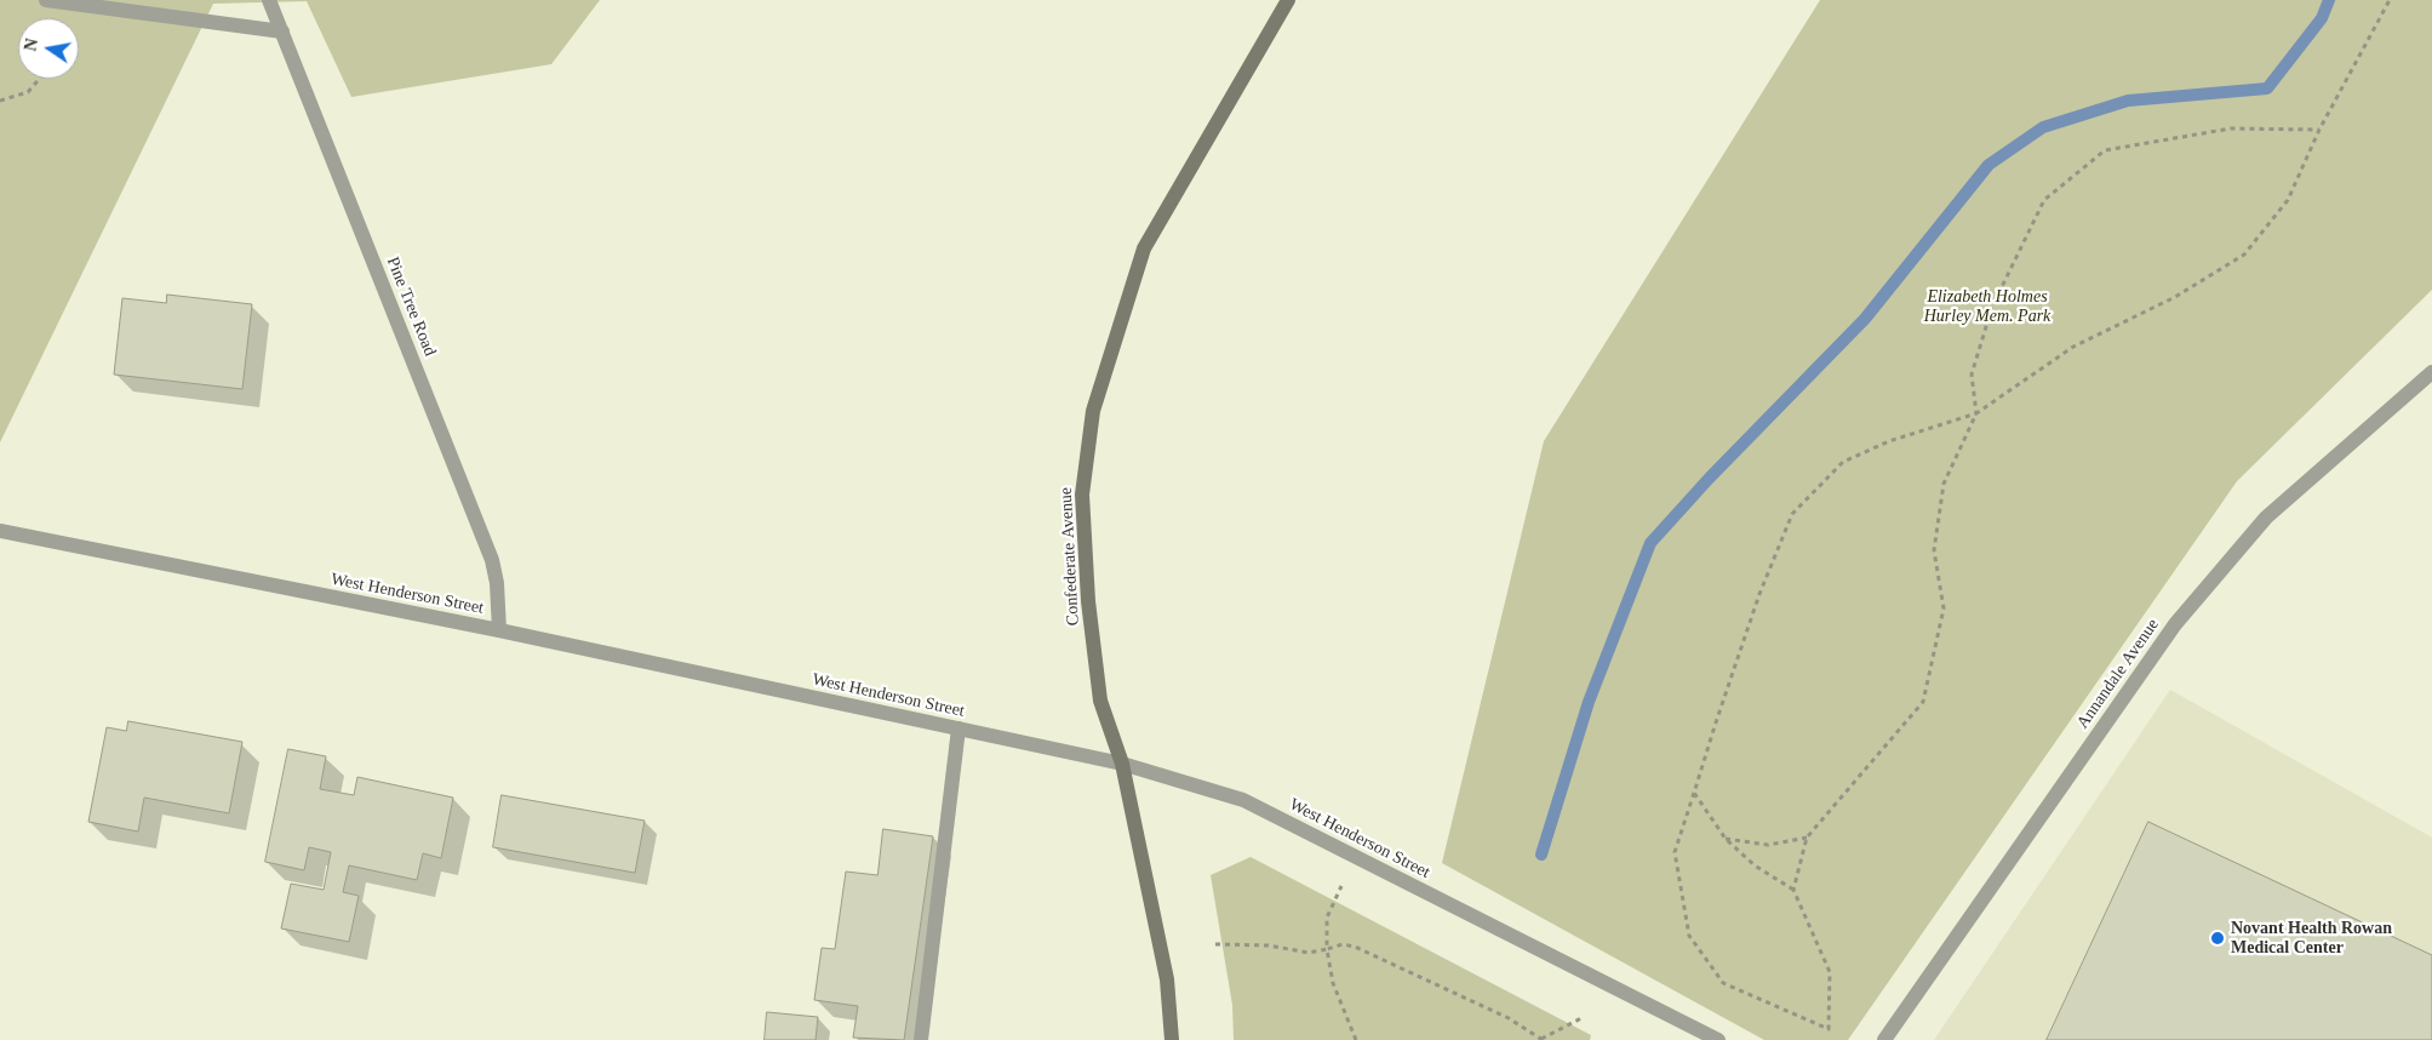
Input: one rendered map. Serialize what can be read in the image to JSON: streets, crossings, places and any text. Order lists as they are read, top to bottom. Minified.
{"streets":{"street":["Pine Tree Road","Confederate Avenue","West Henderson Street","Annandale Avenue"]},"crossings":[["Pine Tree Road","West Henderson Street"],["Confederate Avenue","West Henderson Street"]],"parks":["Elizabeth Holmes Hurley Mem. Park"],"places":["Novant Health Rowan Medical Center"],"north":"left"}
